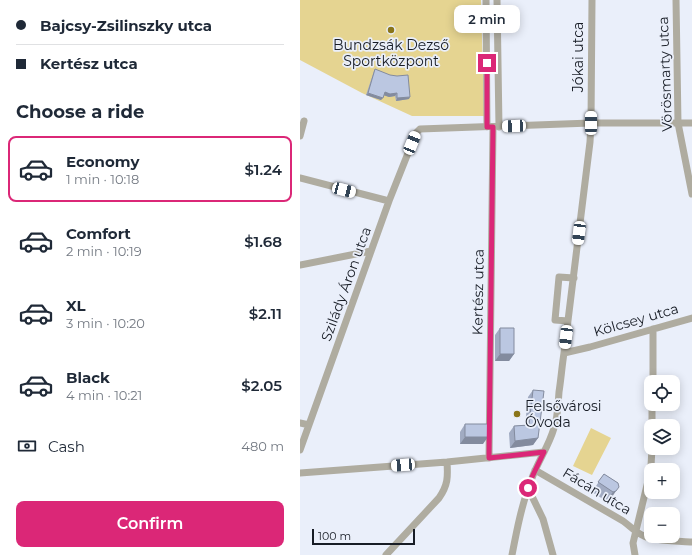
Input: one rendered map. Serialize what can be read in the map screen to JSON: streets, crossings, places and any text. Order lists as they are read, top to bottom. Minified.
{"streets":{"street":["Jókai utca","Vörösmarty utca","Szilády Áron utca","Kertész utca","Kölcsey utca","Fácán utca"]},"crossings":[["Jókai utca","Kölcsey utca"],["Jókai utca","Fácán utca"],["Szilády Áron utca","Kertész utca"]],"places":["Bundzsák Dezső Sportközpont","Felsővárosi Óvoda"],"scale_bar":"100 m","page":{"banner":["Bajcsy-Zsilinszky utca","Kertész utca"],"bubble":"2 min","heading":"Choose a ride","list":[{"name":"Economy","note":"1 min · 10:18","value":"$1.24"},{"name":"Comfort","note":"2 min · 10:19","value":"$1.68"},{"name":"XL","note":"3 min · 10:20","value":"$2.11"},{"name":"Black","note":"4 min · 10:21","value":"$2.05"}],"map_buttons":["+","−"],"pay":["Cash","480 m"],"buttons":"Confirm","scale":"100 m"}}
